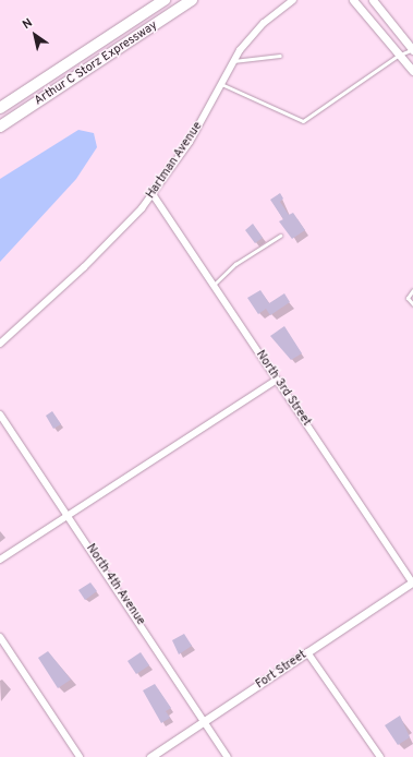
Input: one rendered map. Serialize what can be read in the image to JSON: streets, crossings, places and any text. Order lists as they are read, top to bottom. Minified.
{"streets":{"highway":["Arthur C Storz Expressway"],"street":["Hartman Avenue","North 3rd Street","North 4th Avenue","Fort Street"]},"crossings":[["Hartman Avenue","North 3rd Street"],["North 3rd Street","Fort Street"],["North 4th Avenue","Fort Street"]],"north":"top left"}
